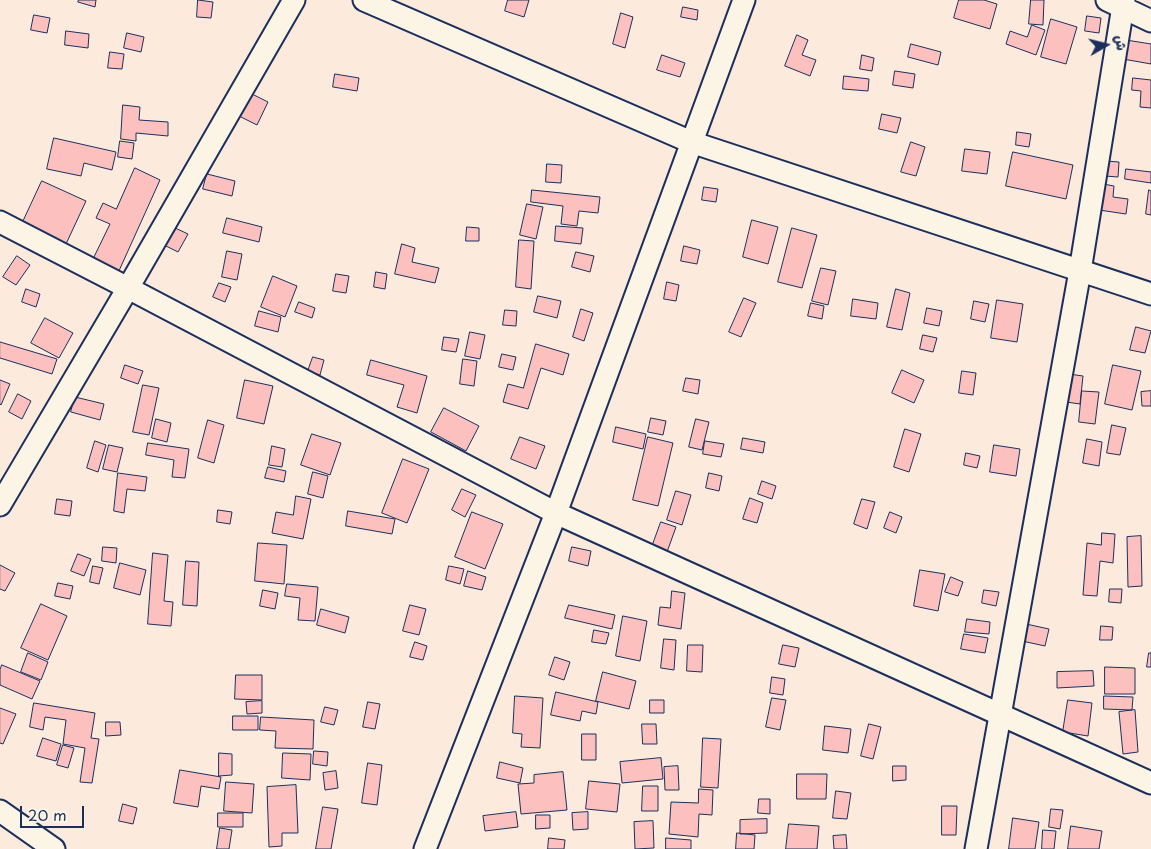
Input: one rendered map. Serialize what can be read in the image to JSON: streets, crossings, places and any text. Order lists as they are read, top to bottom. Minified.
{"scale_bar":"20 m","north":"right"}
